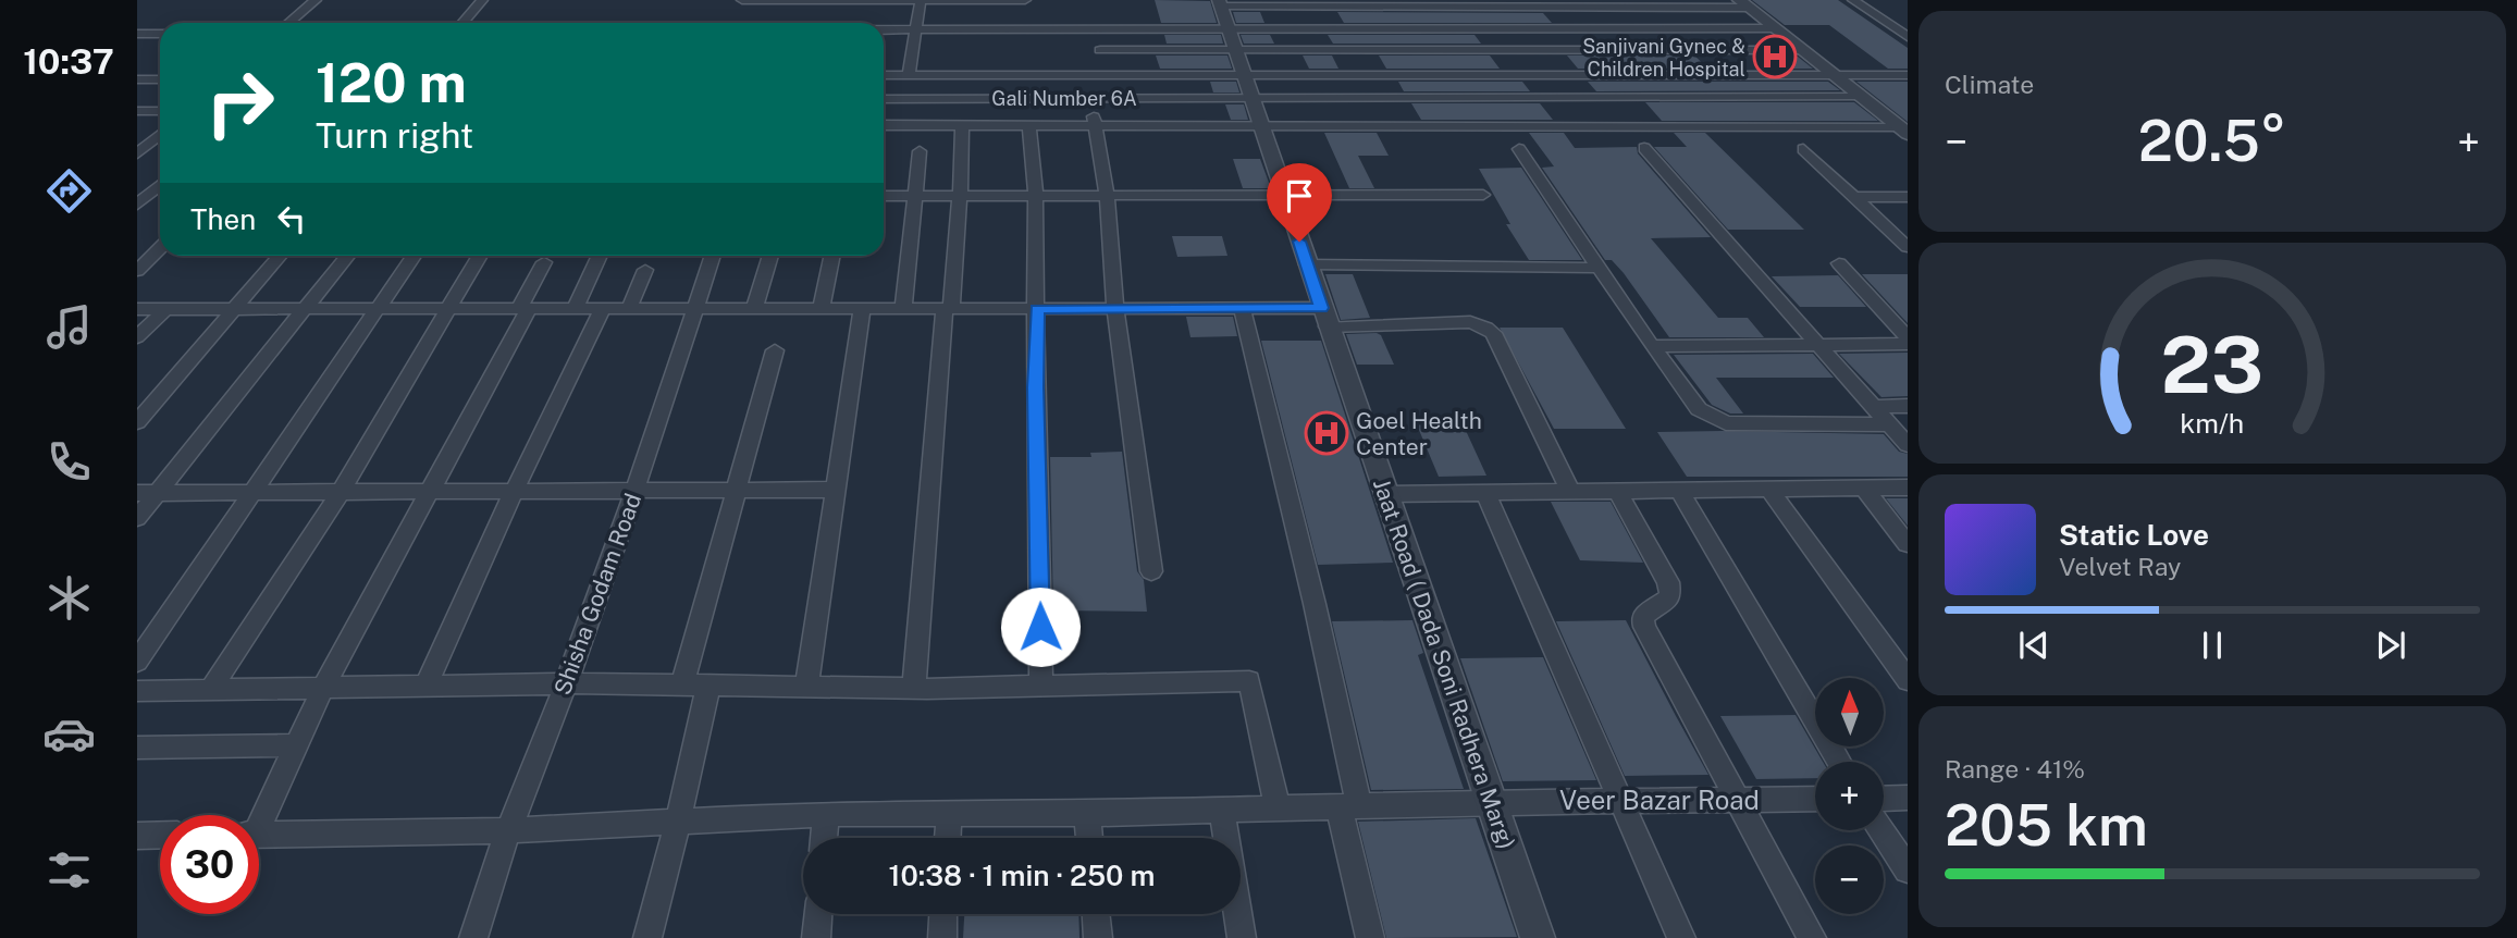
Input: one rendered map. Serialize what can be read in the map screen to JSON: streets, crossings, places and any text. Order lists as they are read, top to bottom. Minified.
{"streets":{"street":["Gali Number 6A","Shisha Godam Road","Jaat Road ( Dada Soni Radhera Marg)","Veer Bazar Road"]},"crossings":[["Gali Number 6A","Jaat Road ( Dada Soni Radhera Marg)"],["Shisha Godam Road","Veer Bazar Road"],["Jaat Road ( Dada Soni Radhera Marg)","Veer Bazar Road"]],"places":{"hospital":["Sanjivani Gynec & Children Hospital","Goel Health Center"]},"north":"top","page":{"tabs":"10:37","tile":["Climate",["Range · 41%","205 km"]],"turn":["120 m","Turn right"],"heat":["−","20.5°","+"],"then":"Then","song":["Static Love","Velvet Ray"],"map_buttons":["+","−"],"limit":"30","trip":"10:38 · 1 min · 250 m","gauge":["23","km/h"]}}
